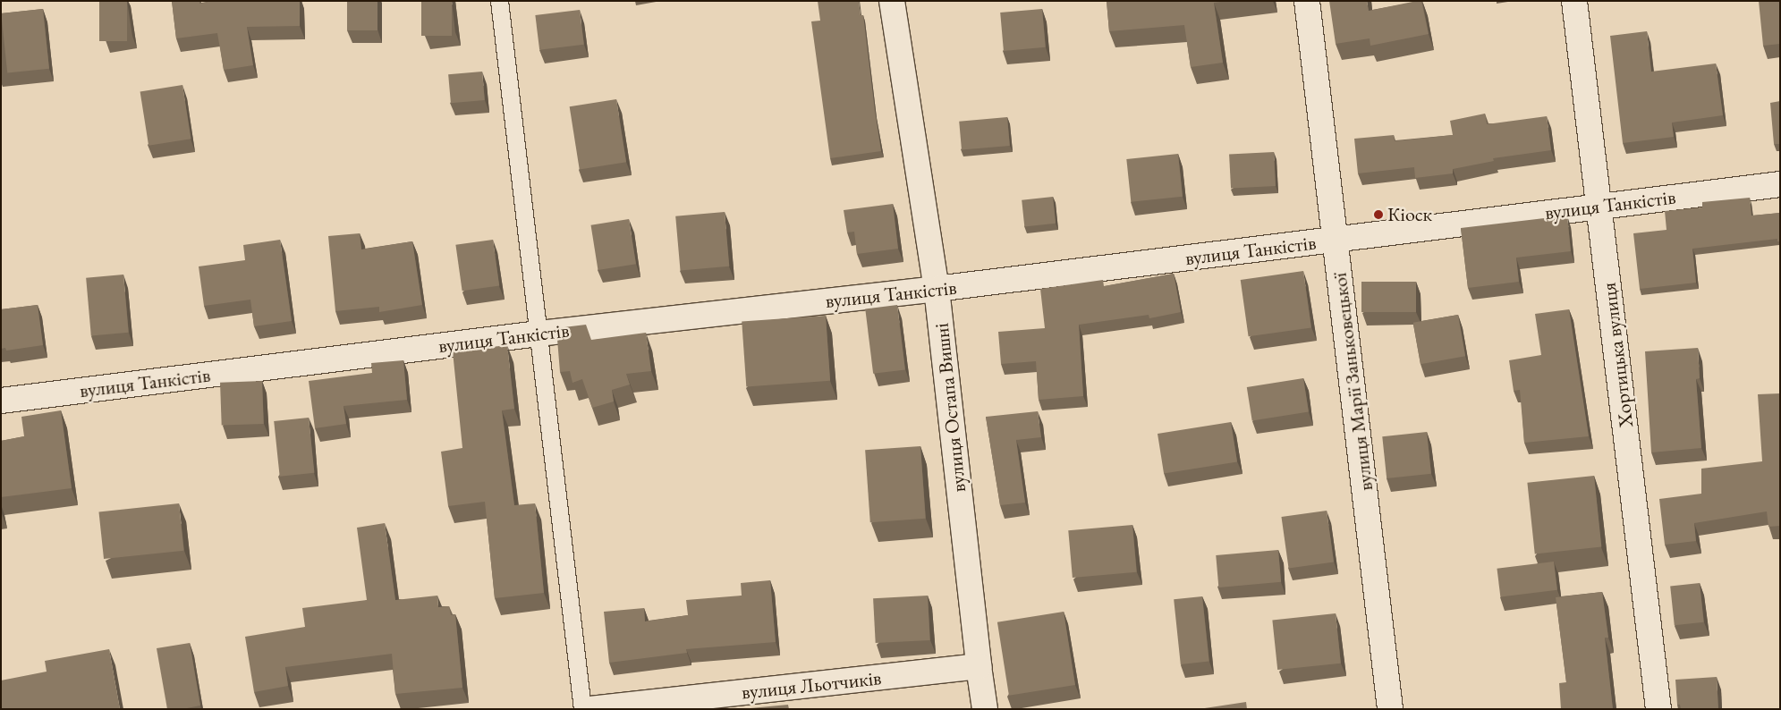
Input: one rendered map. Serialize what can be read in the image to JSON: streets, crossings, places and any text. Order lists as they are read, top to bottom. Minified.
{"streets":{"street":["вулиця Танкістів","Хортицька вулиця","вулиця Марії Заньковецької","вулиця Остапа Вишні","вулиця Льотчиків"]},"crossings":[["вулиця Танкістів","Хортицька вулиця"],["вулиця Танкістів","вулиця Марії Заньковецької"],["вулиця Танкістів","вулиця Остапа Вишні"],["вулиця Остапа Вишні","вулиця Льотчиків"]],"places":["Кіоск"]}
